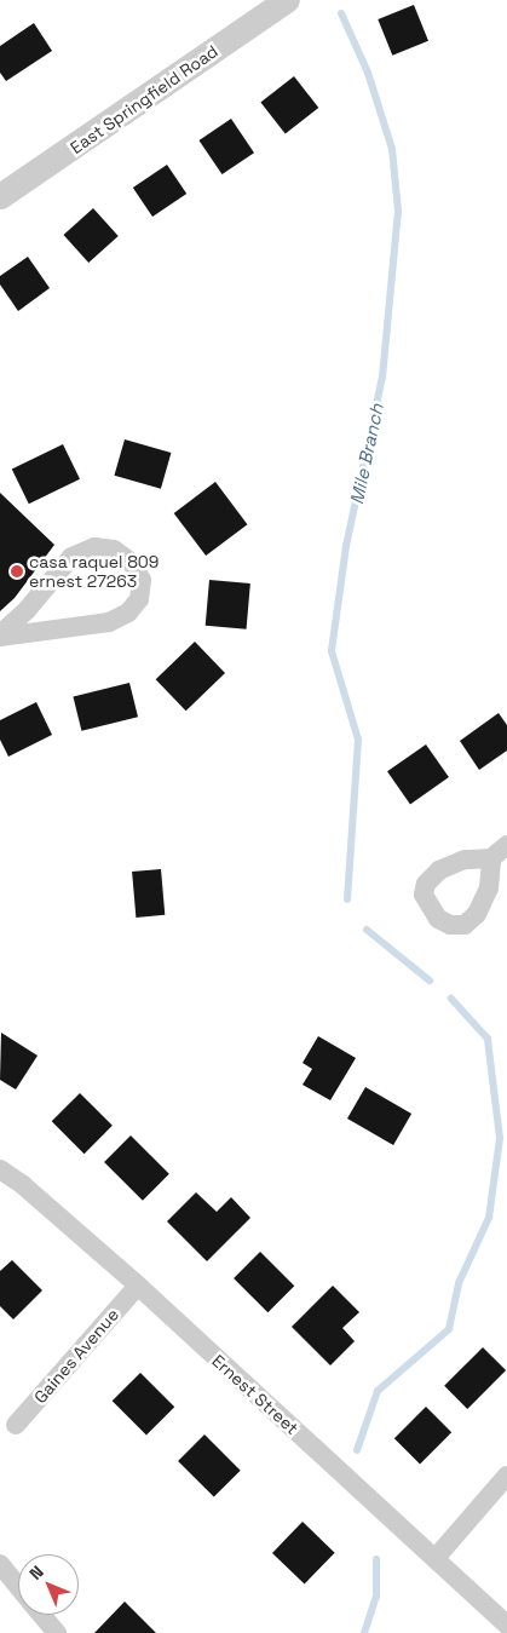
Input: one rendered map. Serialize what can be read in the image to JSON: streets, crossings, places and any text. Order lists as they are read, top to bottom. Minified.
{"streets":{"street":["East Springfield Road","Gaines Avenue","Ernest Street"]},"crossings":[["Gaines Avenue","Ernest Street"]],"water":["Mile Branch"],"places":["casa raquel 809 ernest 27263"],"north":"top left"}
